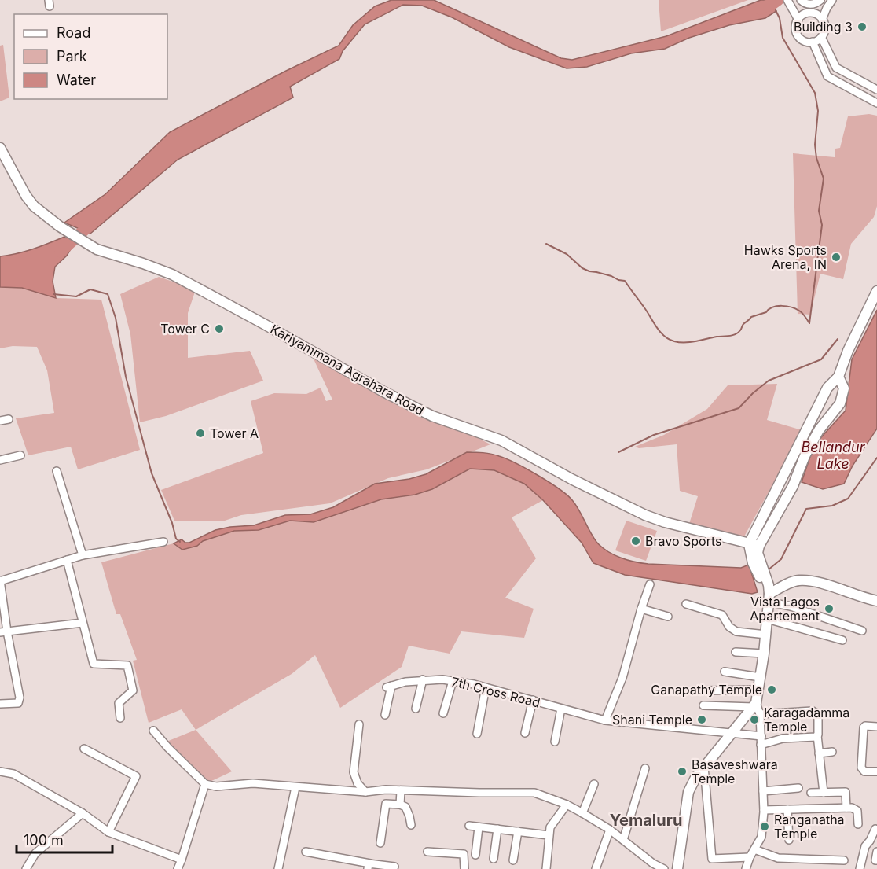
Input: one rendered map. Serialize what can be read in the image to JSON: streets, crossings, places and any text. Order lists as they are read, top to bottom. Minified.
{"streets":{"street":["Kariyammana Agrahara Road","7th Cross Road"]},"districts":["Yemaluru"],"water":["Bellandur Lake"],"places":["Building 3","Hawks Sports Arena, IN","Tower C","Tower A","Bravo Sports","Vista Lagos Apartement","Ganapathy Temple","Shani Temple","Karagadamma Temple","Basaveshwara Temple","Ranganatha Temple"],"legend":["Road","Park","Water"],"scale_bar":"100 m"}
